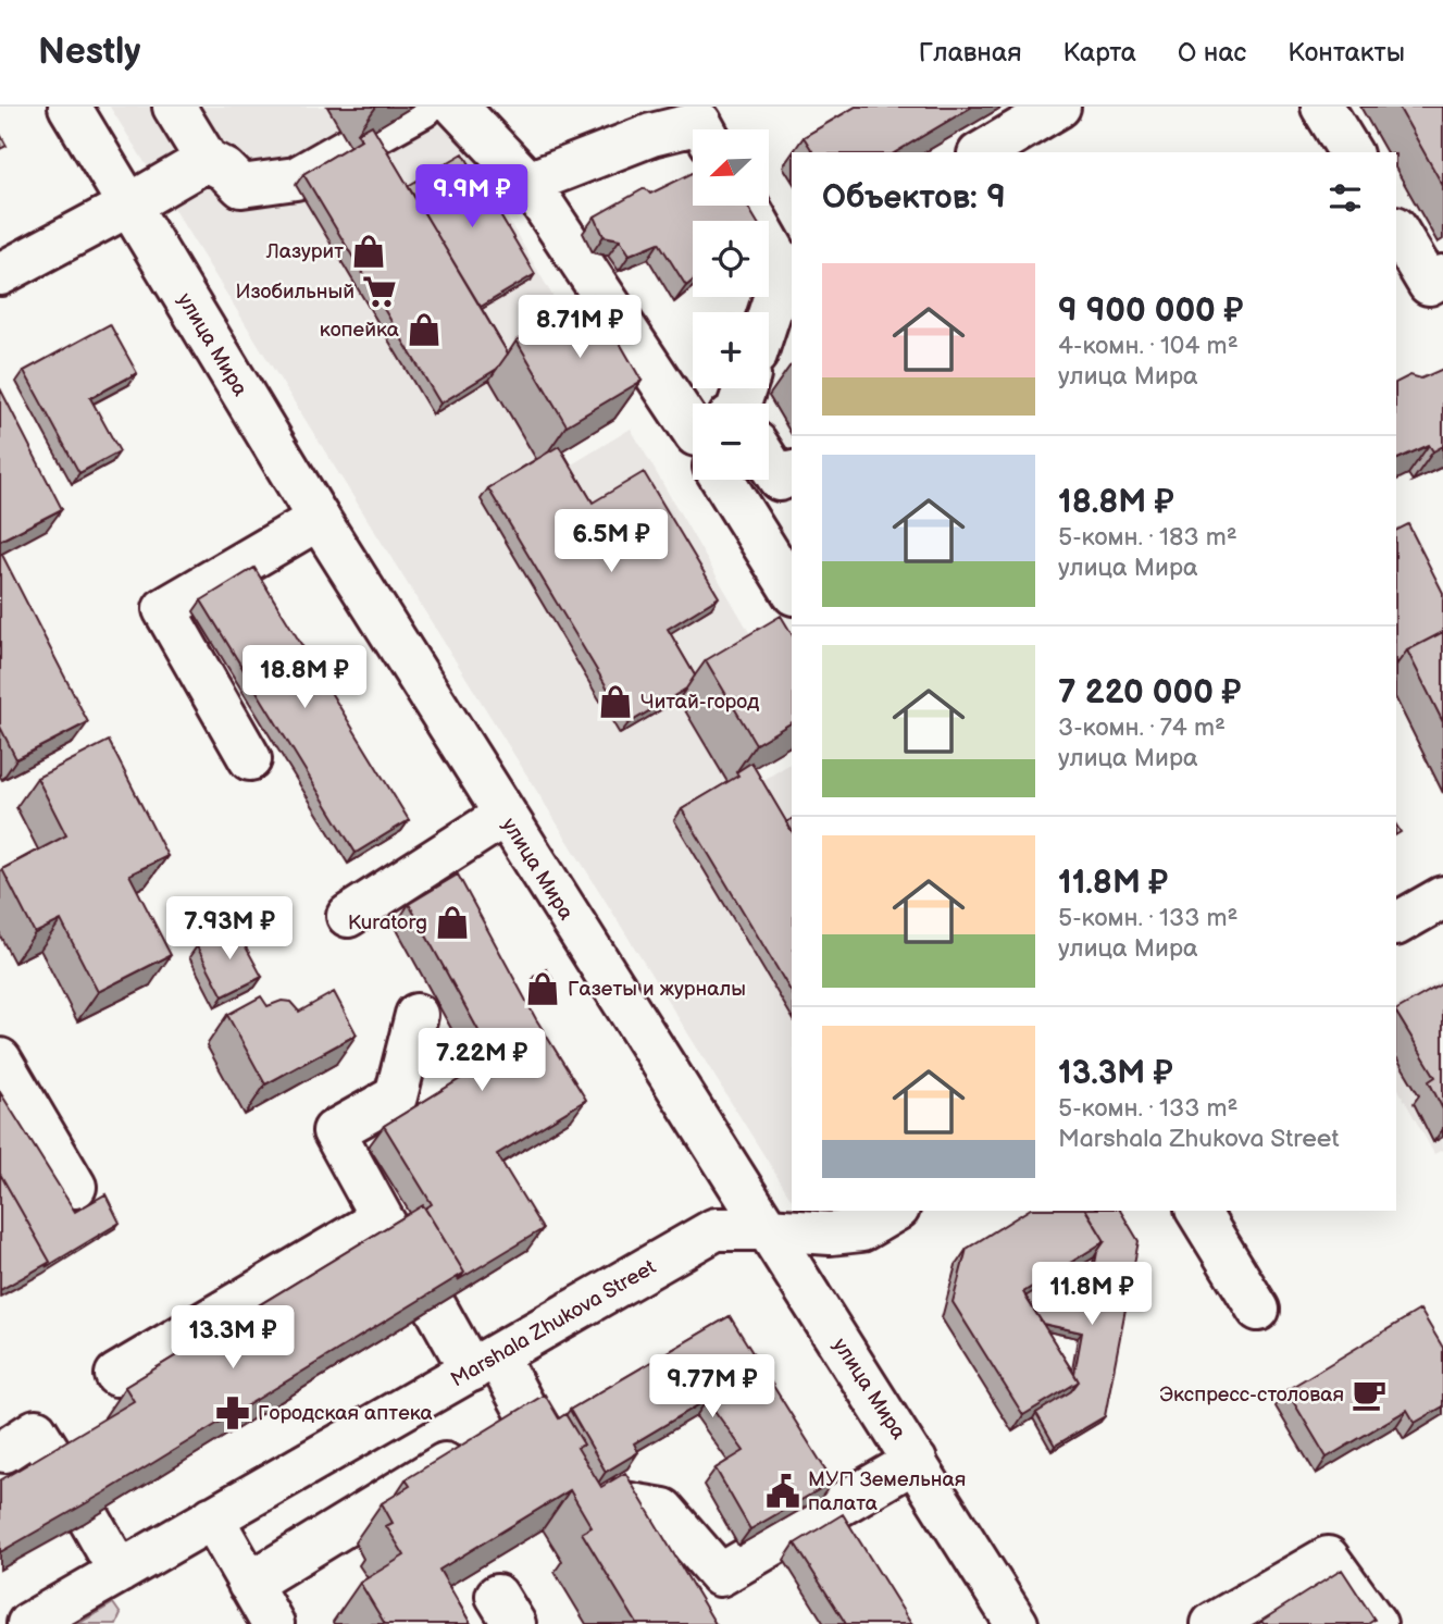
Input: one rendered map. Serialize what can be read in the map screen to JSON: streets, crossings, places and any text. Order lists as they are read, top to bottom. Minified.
{"streets":{"main road":["улица Мира","Marshala Zhukova Street"]},"crossings":[["улица Мира","Marshala Zhukova Street"]],"places":{"shop":["Лазурит","копейка","Читай-город","Kuratorg","Газеты и журналы"],"supermarket":["Изобильный"],"cafe":["Экспресс-столовая"],"pharmacy":["Городская аптека"],"public building":["МУП Земельная палата"]},"north":"bottom left","page":{"header":"Nestly","nav":["Главная","Карта","О нас","Контакты"],"map_buttons":["+","−"],"heading":"Объектов: 9","price":["9.9M ₽","8.71M ₽","6.5M ₽","18.8M ₽","7.93M ₽","7.22M ₽","11.8M ₽","13.3M ₽","9.77M ₽"],"list":[{"name":"9 900 000 ₽","note":"4-комн. · 104 m² · улица Мира"},{"name":"18.8M ₽","note":"5-комн. · 183 m² · улица Мира"},{"name":"7 220 000 ₽","note":"3-комн. · 74 m² · улица Мира"},{"name":"11.8M ₽","note":"5-комн. · 133 m² · улица Мира"},{"name":"13.3M ₽","note":"5-комн. · 133 m² · Marshala Zhukova Street"}]}}
